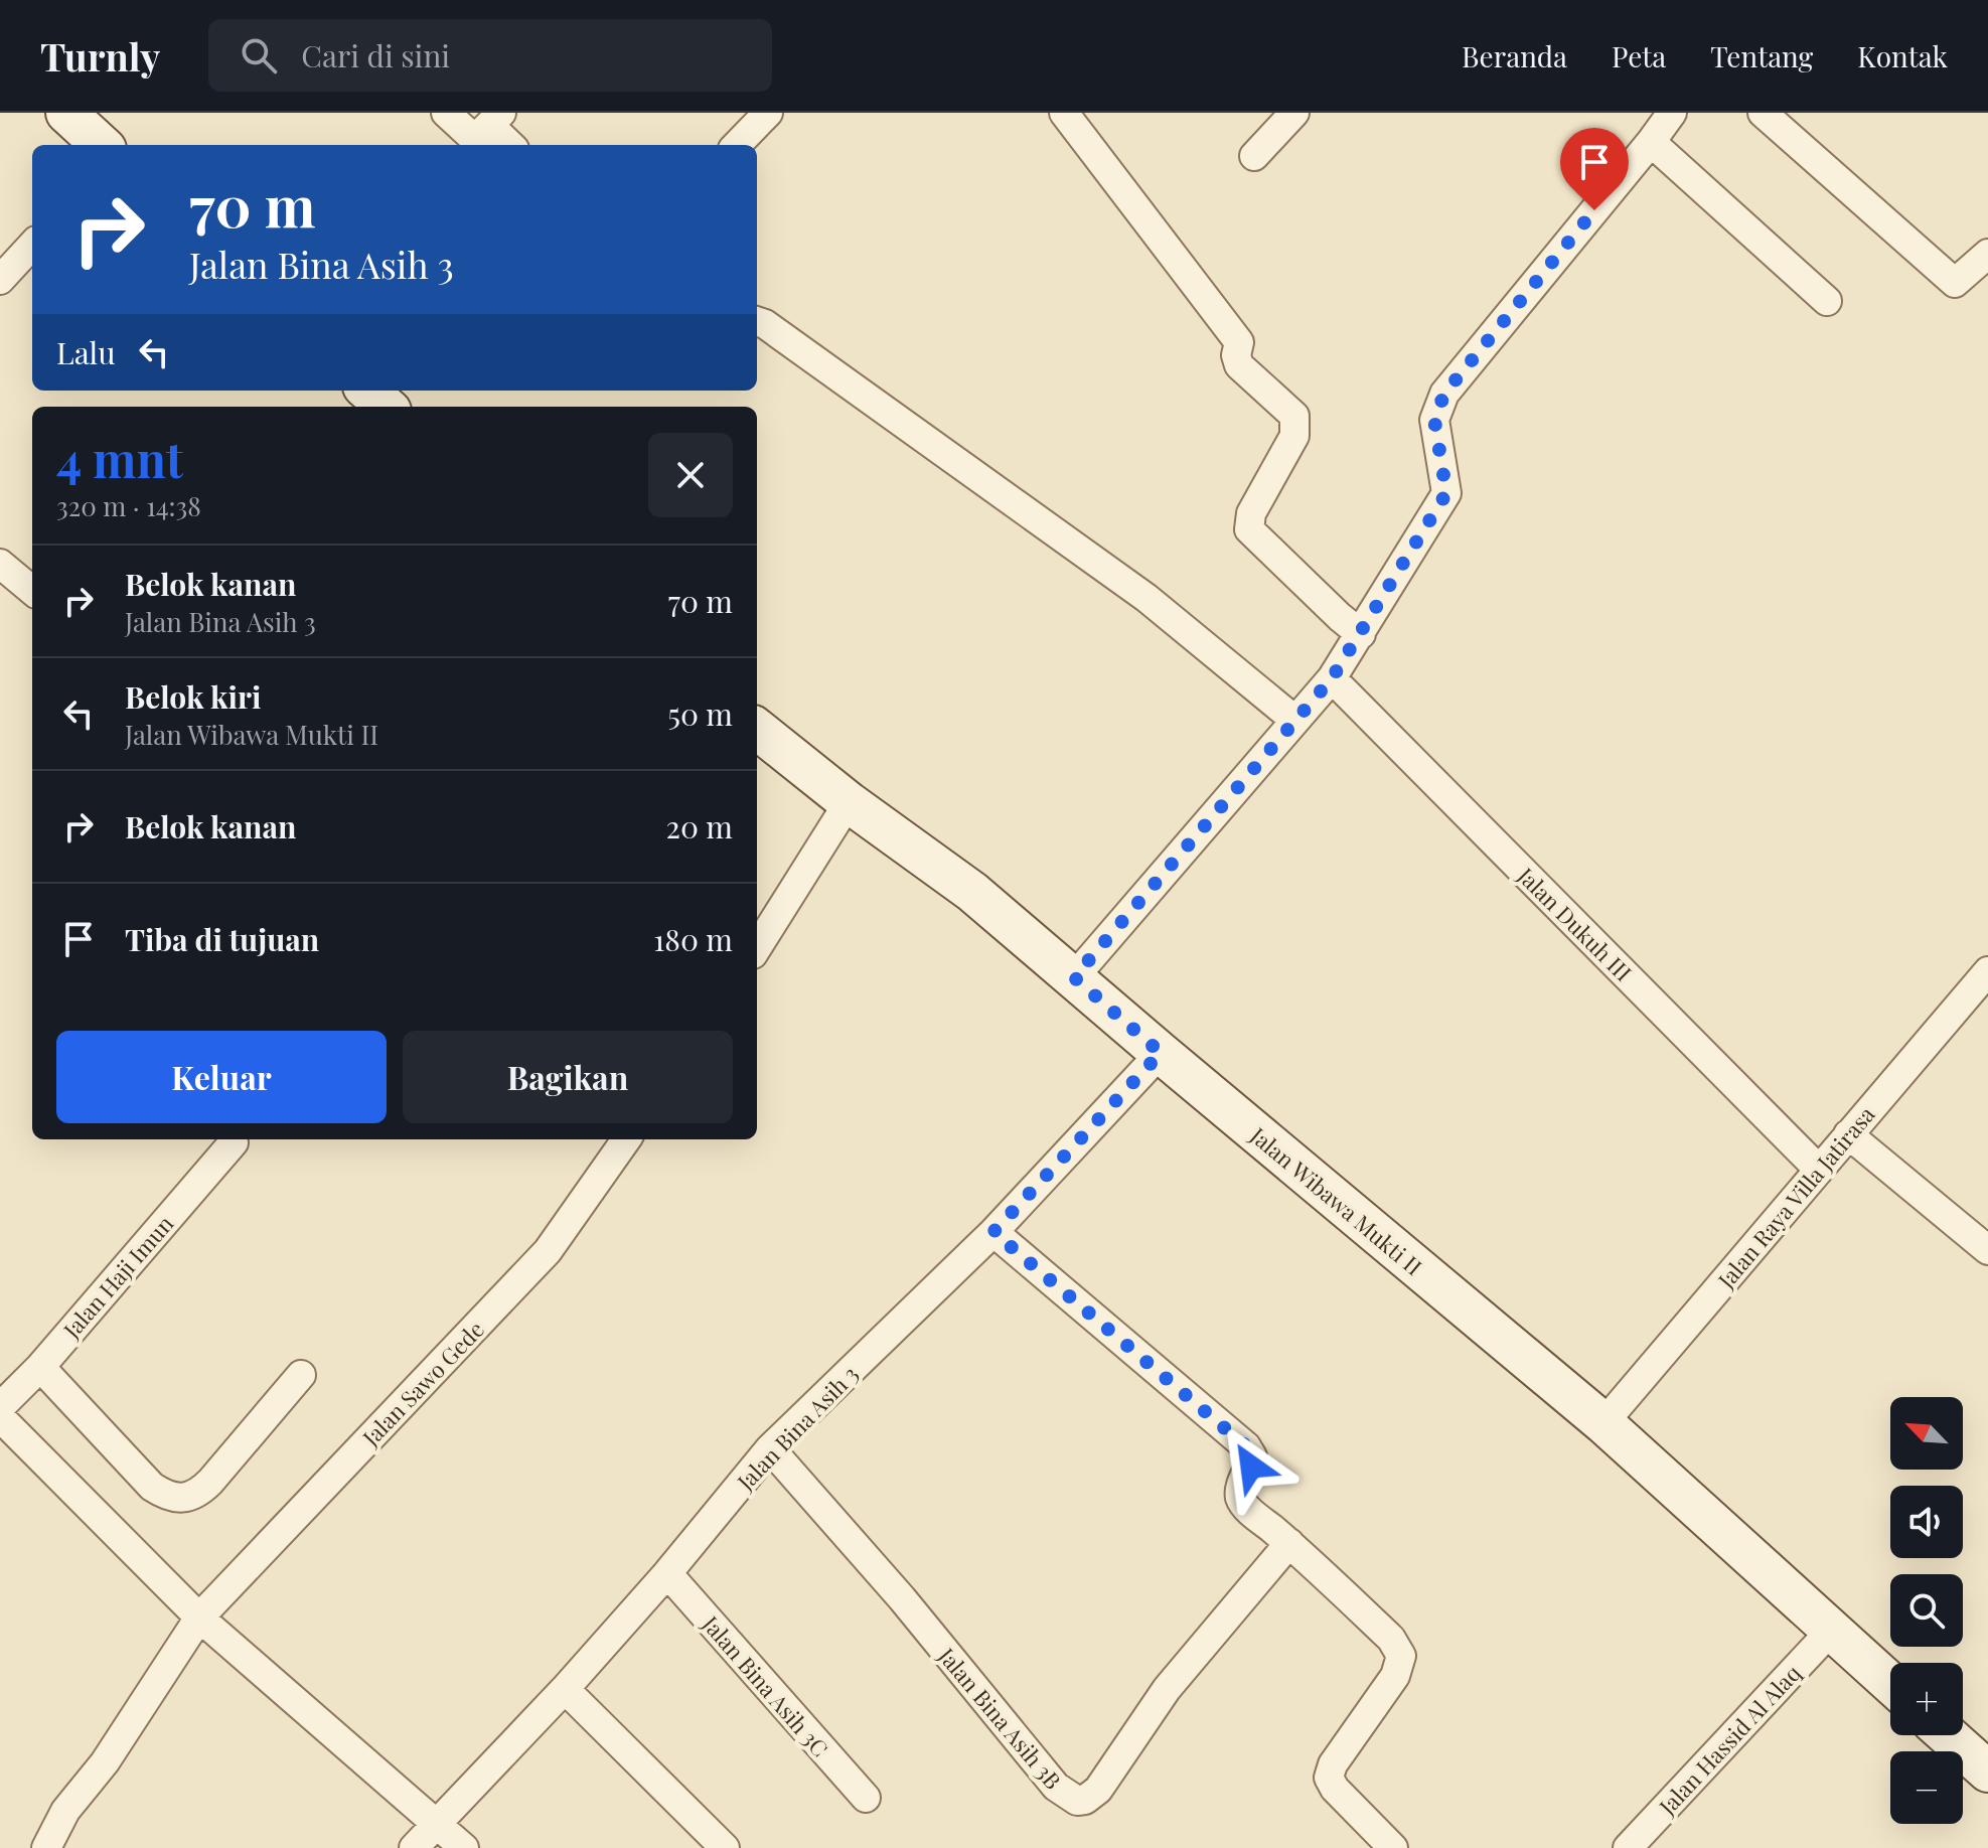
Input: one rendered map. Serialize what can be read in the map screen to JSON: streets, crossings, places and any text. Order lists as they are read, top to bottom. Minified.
{"streets":{"main road":["Jalan Wibawa Mukti II"],"street":["Jalan Dukuh III","Jalan Raya Villa Jatirasa","Jalan Haji Imun","Jalan Sawo Gede","Jalan Bina Asih 3","Jalan Bina Asih 3C","Jalan Bina Asih 3B","Jalan Hassid Al Alaq"]},"crossings":[["Jalan Dukuh III","Jalan Raya Villa Jatirasa"],["Jalan Raya Villa Jatirasa","Jalan Wibawa Mukti II"],["Jalan Wibawa Mukti II","Jalan Bina Asih 3"],["Jalan Wibawa Mukti II","Jalan Hassid Al Alaq"],["Jalan Bina Asih 3","Jalan Bina Asih 3C"],["Jalan Bina Asih 3","Jalan Bina Asih 3B"]],"north":"top left","page":{"header":"Turnly","search":"Cari di sini","nav":["Beranda","Peta","Tentang","Kontak"],"turn":["70 m","Jalan Bina Asih 3"],"then":"Lalu","heading":["4 mnt","320 m · 14:38"],"list":[{"name":"Belok kanan","note":"Jalan Bina Asih 3","value":"70 m"},{"name":"Belok kiri","note":"Jalan Wibawa Mukti II","value":"50 m"},{"name":"Belok kanan","value":"20 m"},{"name":"Tiba di tujuan","value":"180 m"}],"buttons":["Keluar","Bagikan"],"map_buttons":["+","−"]}}
